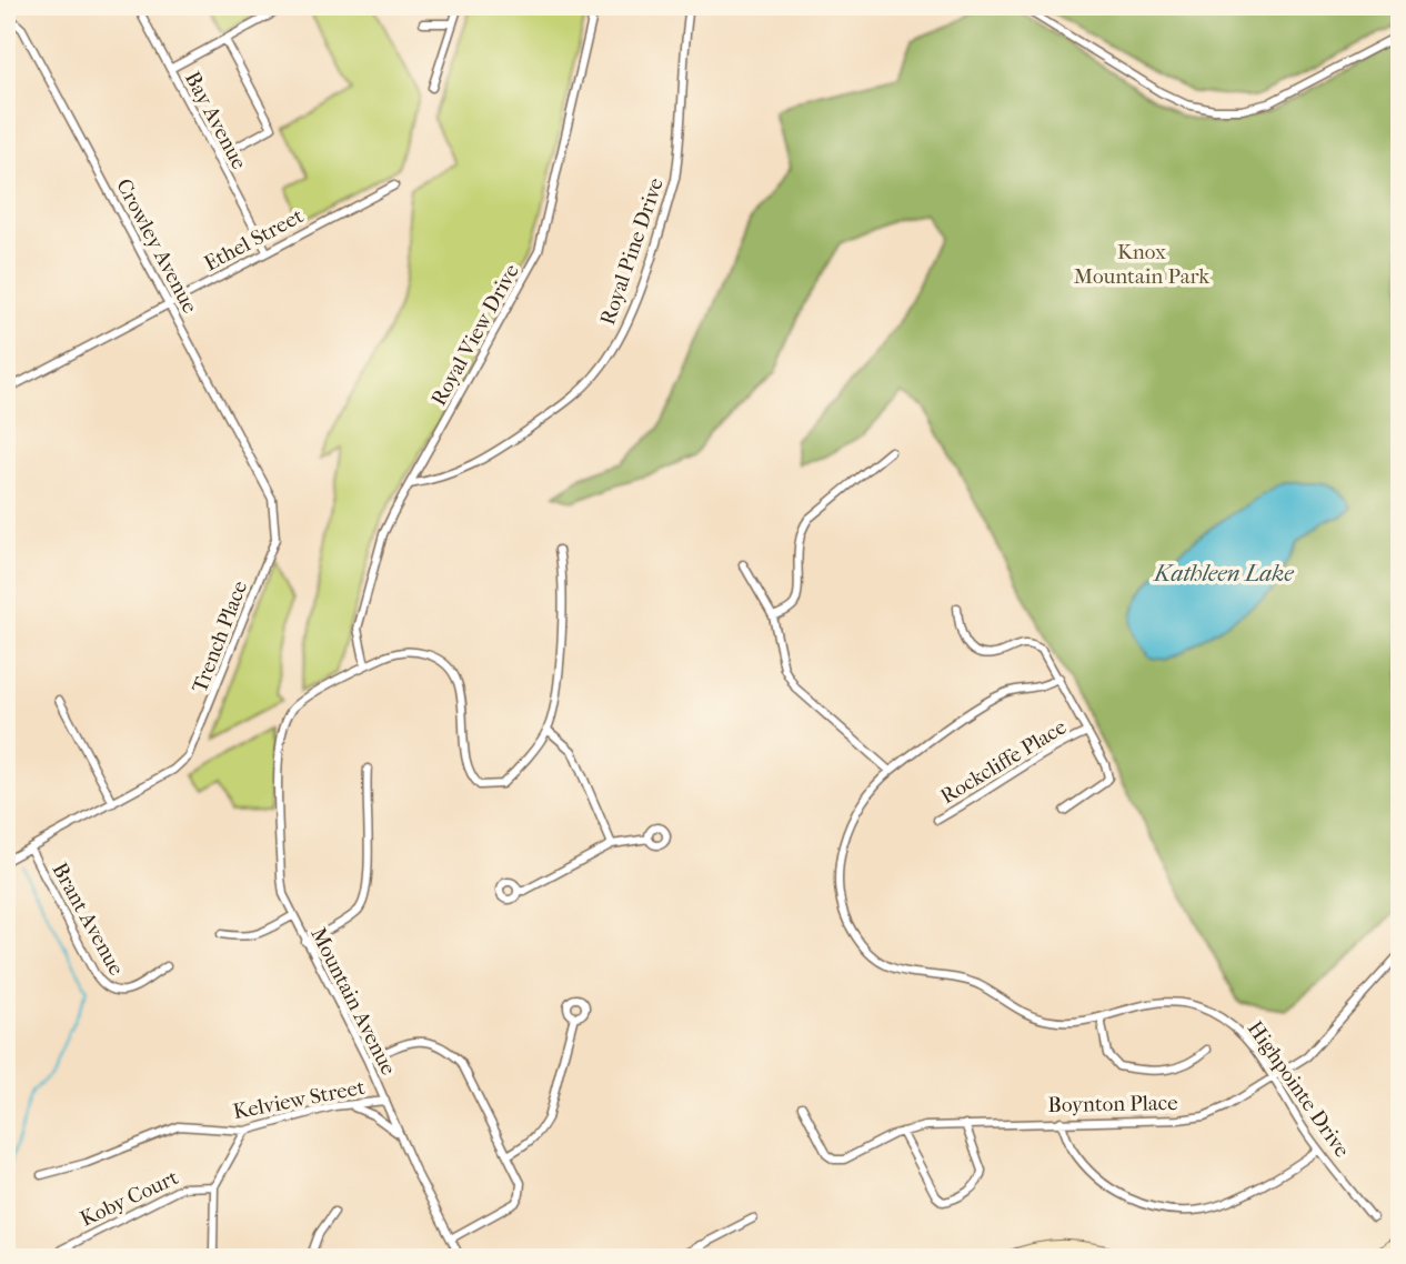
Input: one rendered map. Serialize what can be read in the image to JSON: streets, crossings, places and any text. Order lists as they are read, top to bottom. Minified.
{"streets":{"street":["Bay Avenue","Ethel Street","Crowley Avenue","Royal Pine Drive","Royal View Drive","Trench Place","Rockcliffe Place","Brant Avenue","Mountain Avenue","Highpointe Drive","Kelview Street","Boynton Place","Koby Court"]},"crossings":[["Bay Avenue","Ethel Street"],["Ethel Street","Crowley Avenue"],["Crowley Avenue","Trench Place"],["Royal Pine Drive","Royal View Drive"],["Royal View Drive","Mountain Avenue"],["Trench Place","Brant Avenue"],["Mountain Avenue","Kelview Street"],["Highpointe Drive","Boynton Place"]],"water":["Kathleen Lake"],"parks":["Knox Mountain Park"]}
